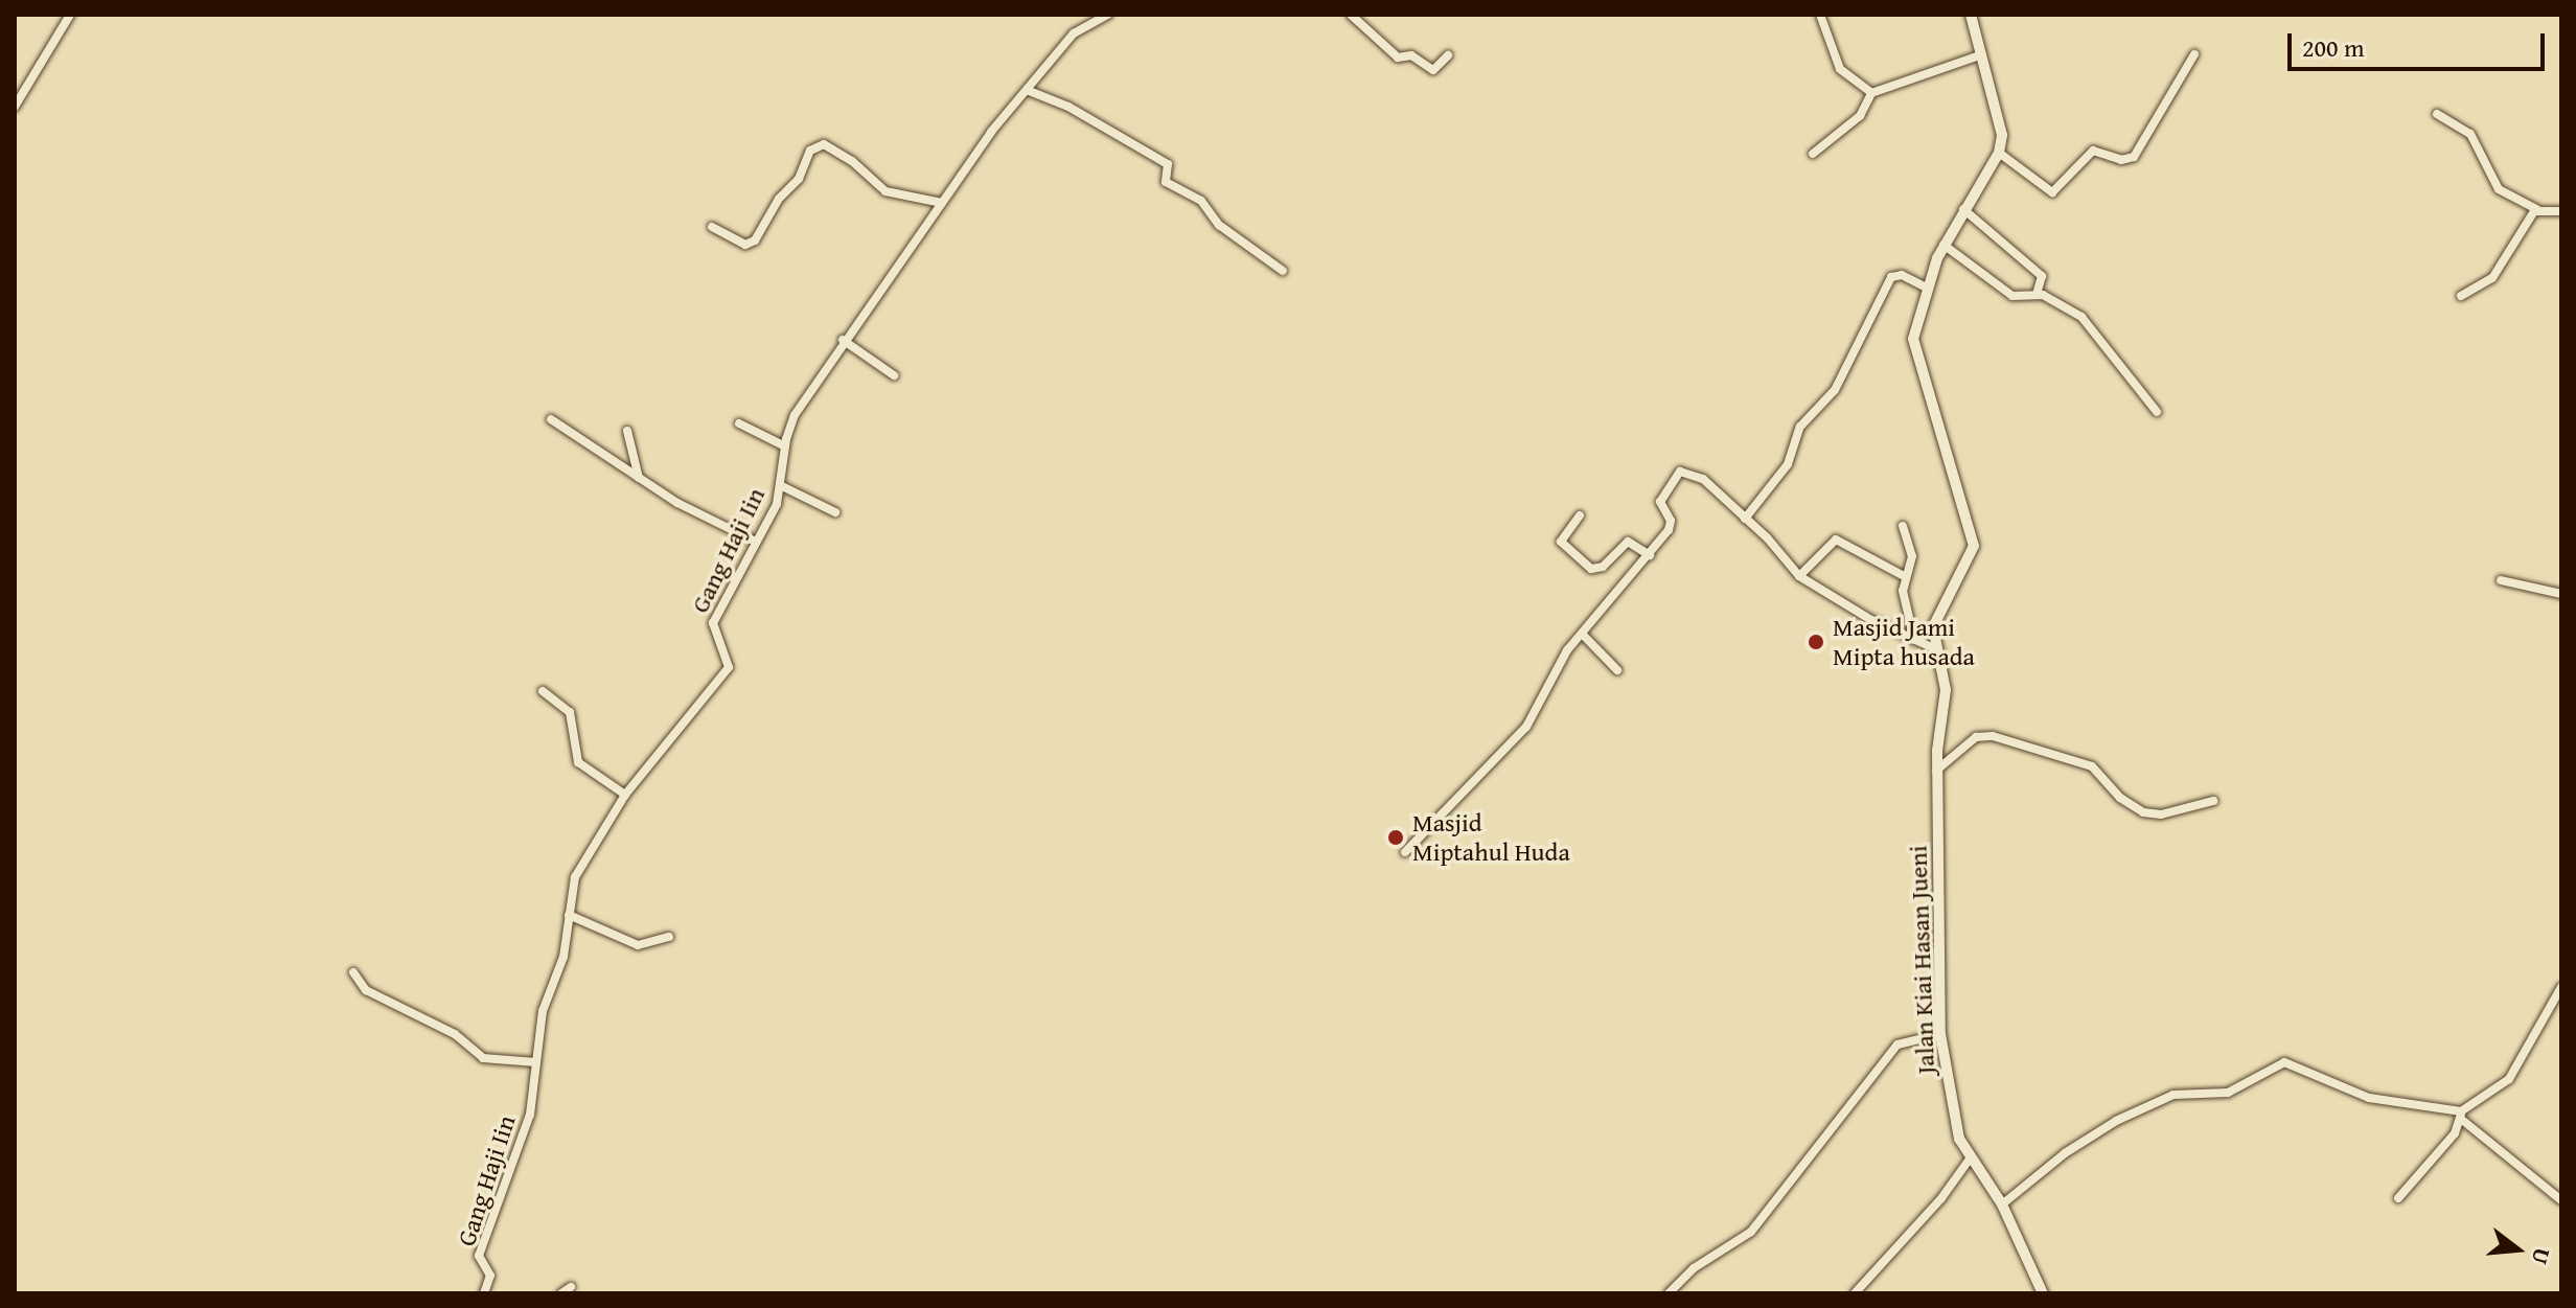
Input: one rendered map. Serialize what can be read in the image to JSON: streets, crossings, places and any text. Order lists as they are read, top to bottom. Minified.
{"streets":{"street":["Gang Haji Iin","Jalan Kiai Hasan Jueni"]},"places":["Masjid Jami Mipta husada","Masjid Miptahul Huda"],"scale_bar":"200 m","north":"right"}
